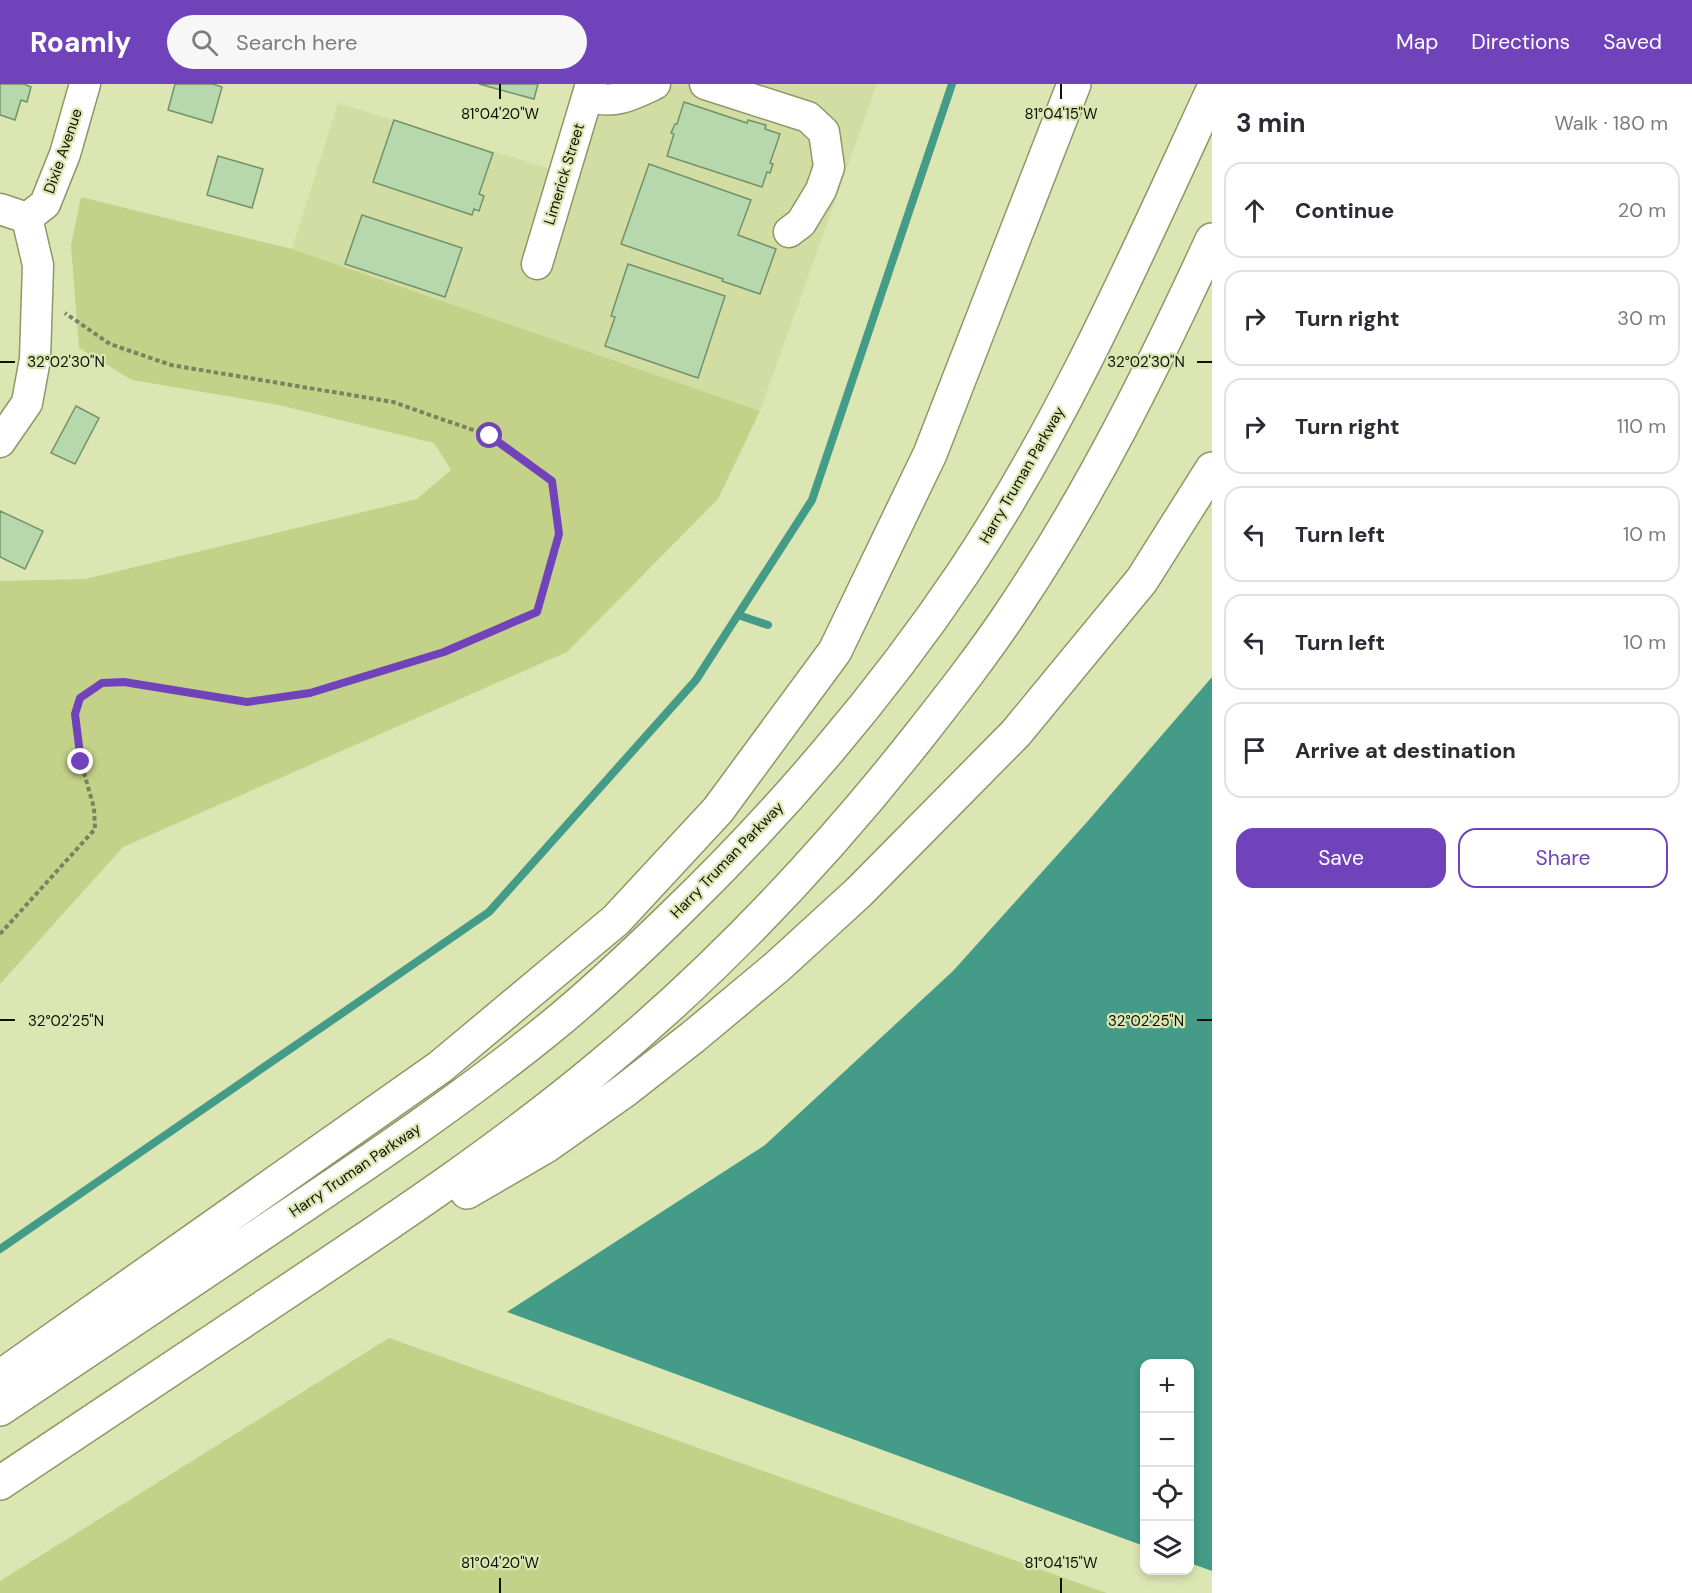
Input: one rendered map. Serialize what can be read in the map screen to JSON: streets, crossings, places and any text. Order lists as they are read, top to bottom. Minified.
{"streets":{"highway":["Harry Truman Parkway"],"street":["Dixie Avenue","Limerick Street"]},"page":{"header":"Roamly","search":"Search here","nav":["Map","Directions","Saved"],"heading":["3 min","Walk · 180 m"],"list":[["Continue","20 m"],["Turn right","30 m"],["Turn right","110 m"],["Turn left","10 m"],["Turn left","10 m"],"Arrive at destination"],"buttons":["Save","Share"],"map_buttons":["+","−"]},"coordinates":["81°04'20\"W","81°04'15\"W","32°02'30\"N","32°02'25\"N"]}
